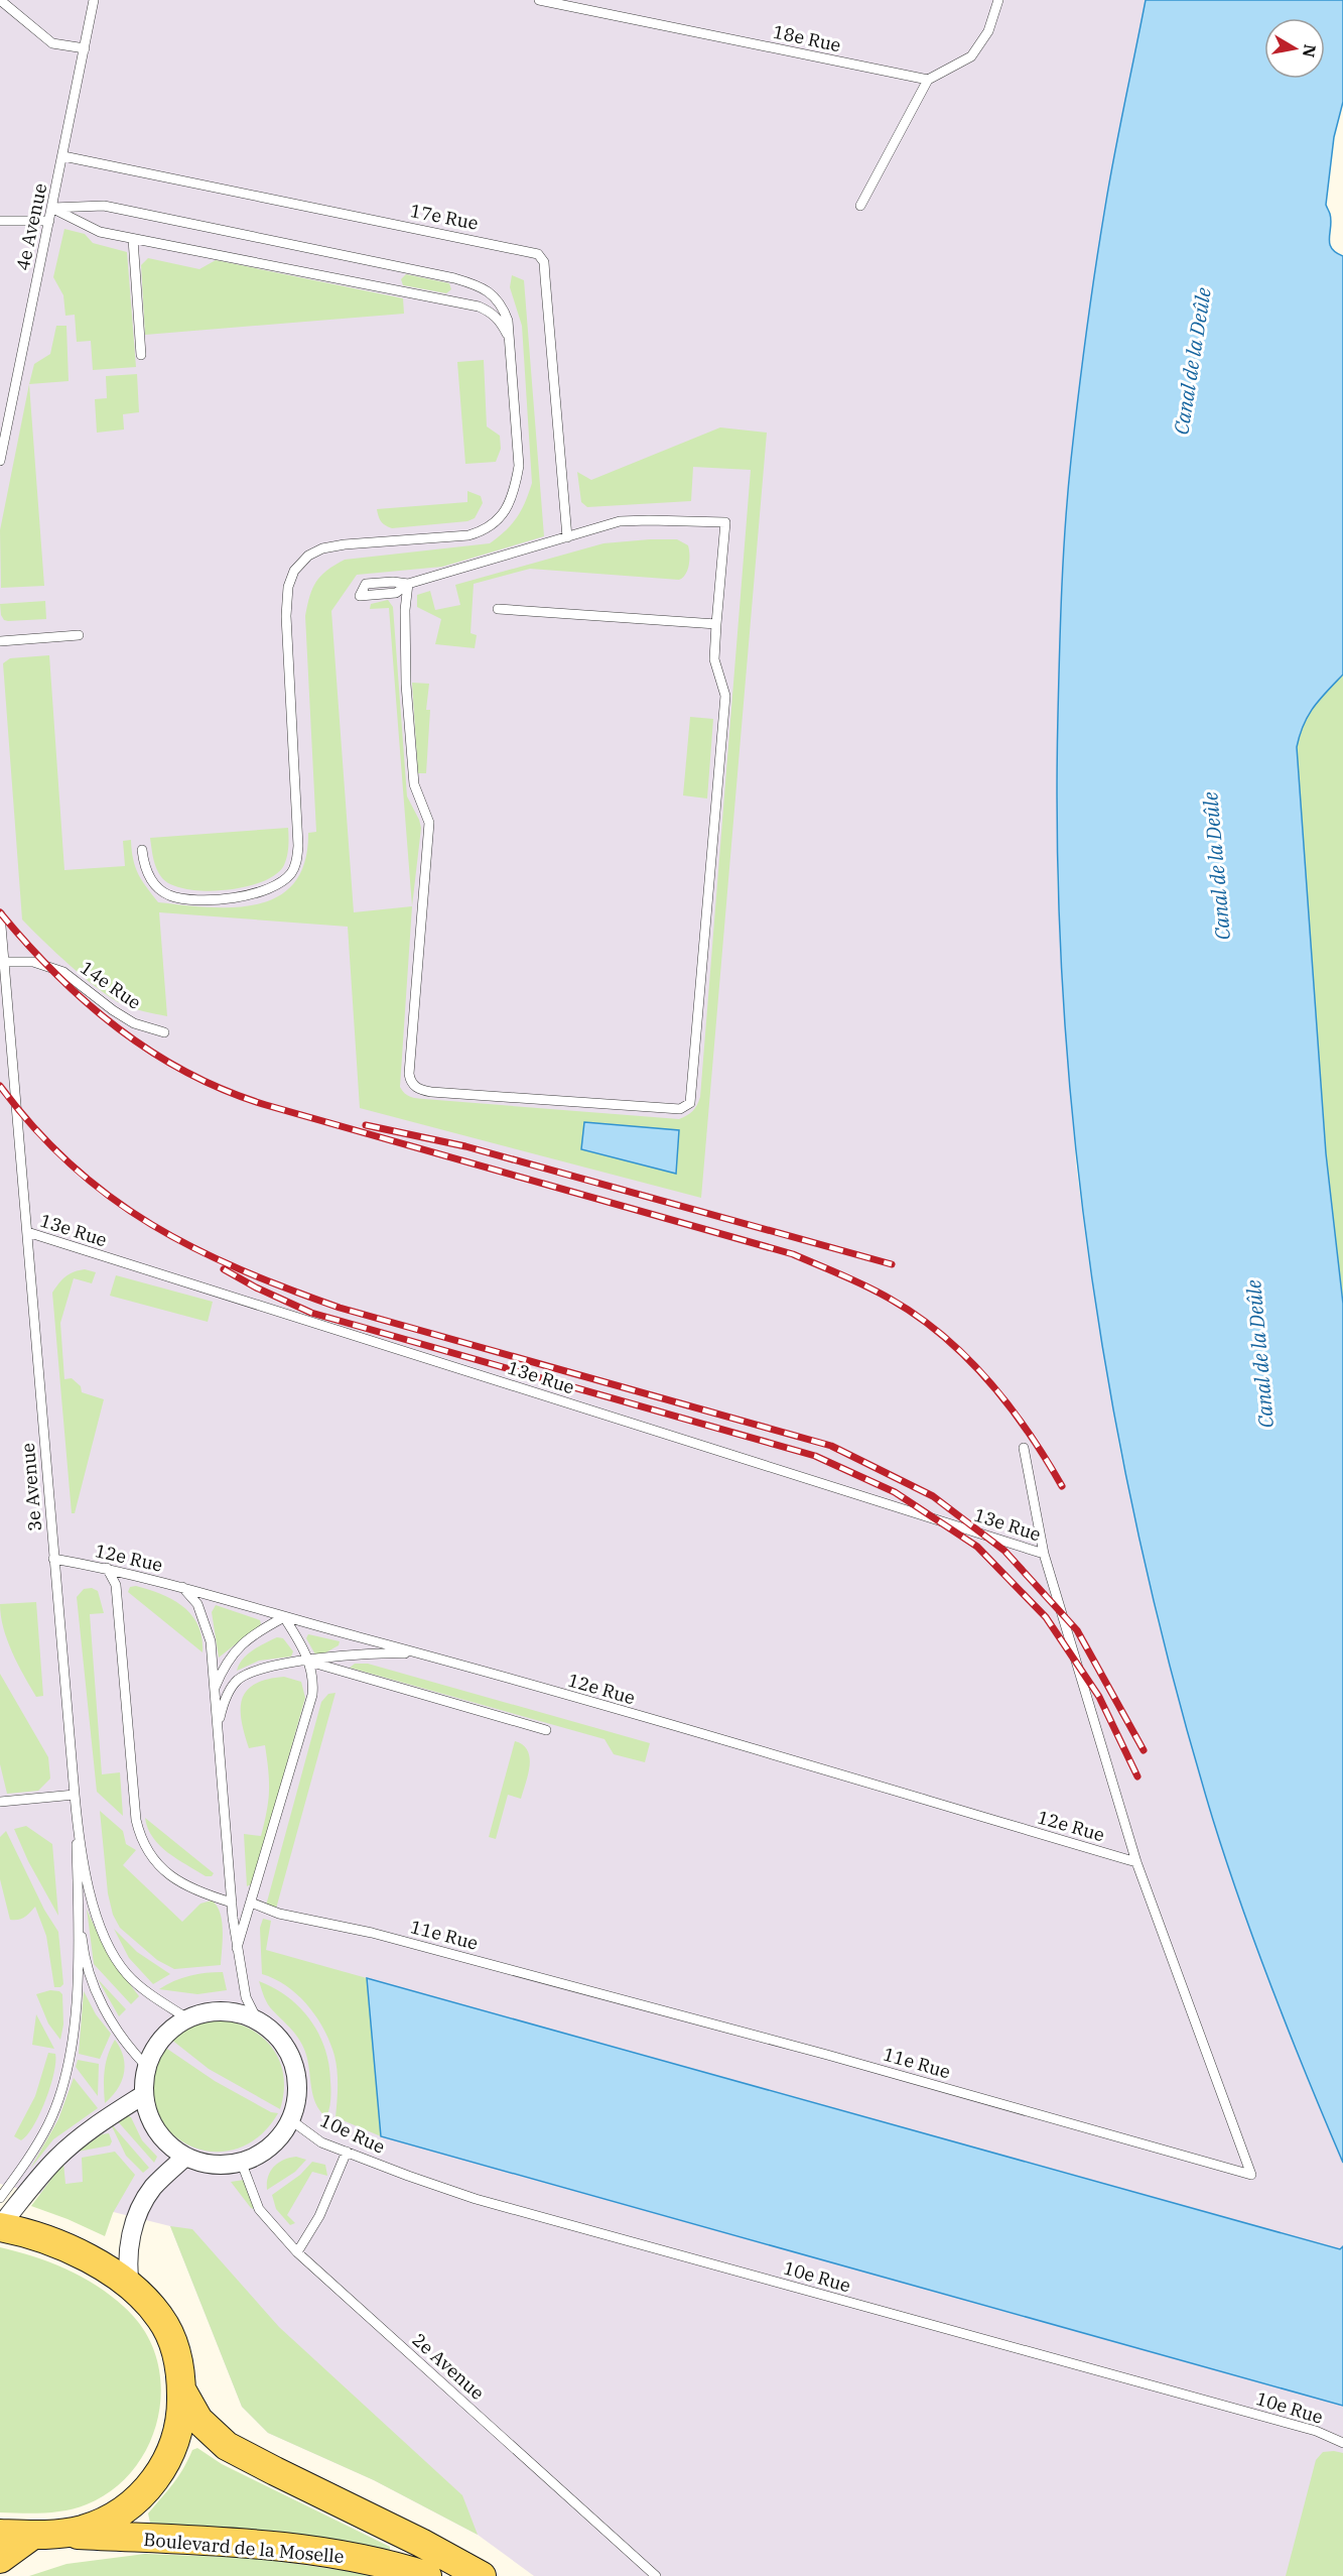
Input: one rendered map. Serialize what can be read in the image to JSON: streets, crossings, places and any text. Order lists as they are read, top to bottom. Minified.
{"streets":{"main road":["Boulevard de la Moselle"],"lane":["18e Rue","17e Rue","4e Avenue","14e Rue","13e Rue","3e Avenue","12e Rue","11e Rue","10e Rue","2e Avenue"]},"crossings":[["17e Rue","4e Avenue"],["14e Rue","3e Avenue"],["13e Rue","3e Avenue"],["3e Avenue","12e Rue"],["3e Avenue","10e Rue"],["3e Avenue","2e Avenue"],["12e Rue","11e Rue"],["10e Rue","2e Avenue"]],"water":["Canal de la Deûle"],"north":"right"}
